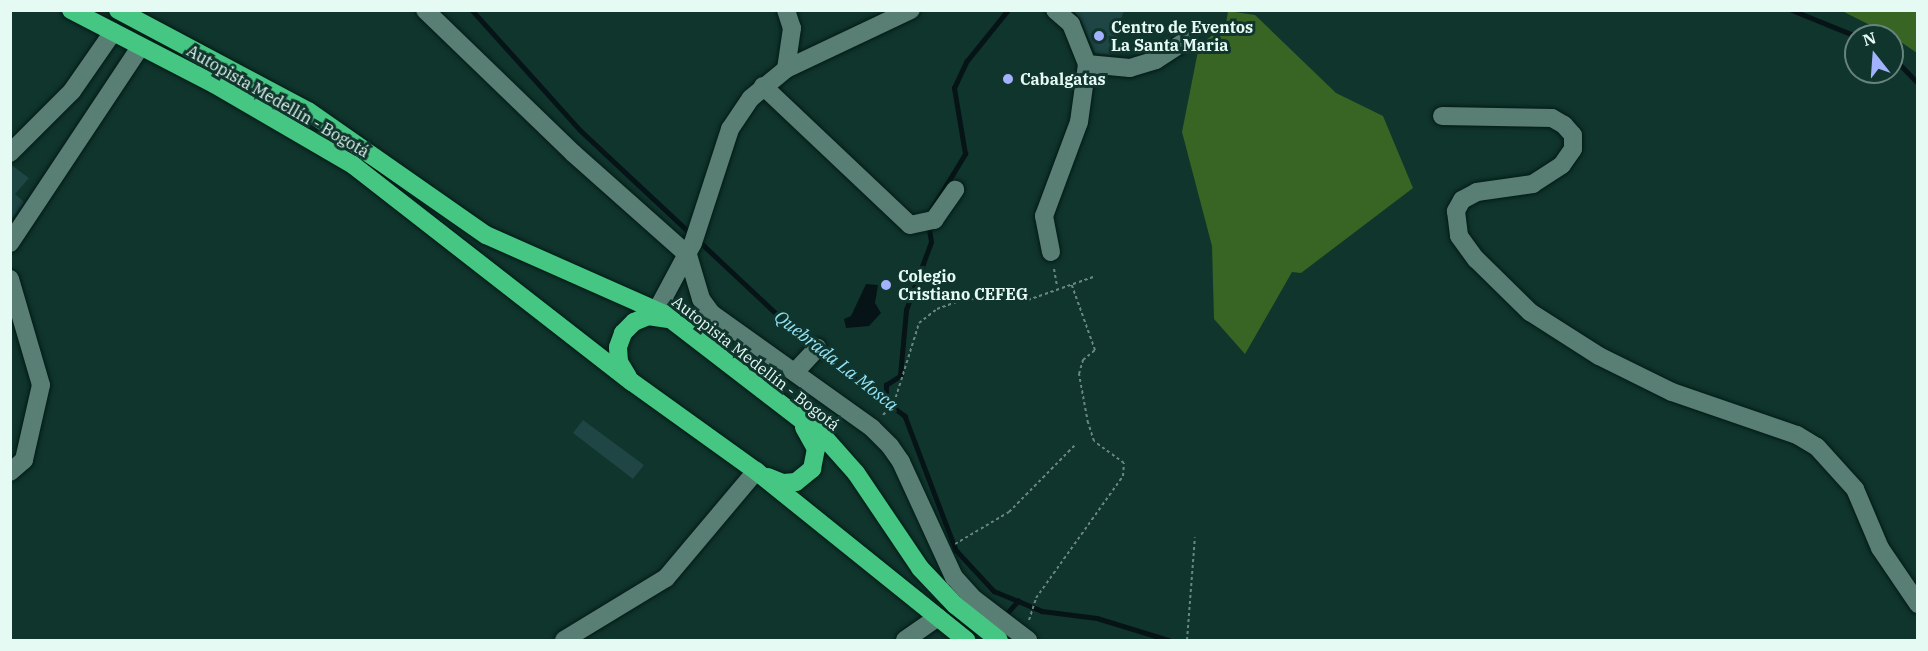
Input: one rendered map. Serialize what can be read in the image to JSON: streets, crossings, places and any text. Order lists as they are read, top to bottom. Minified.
{"streets":{"highway":["Autopista Medellín - Bogotá"]},"water":["Quebrada La Mosca"],"places":["Centro de Eventos La Santa Maria","Cabalgatas","Colegio Cristiano CEFEG"],"north":"top"}
